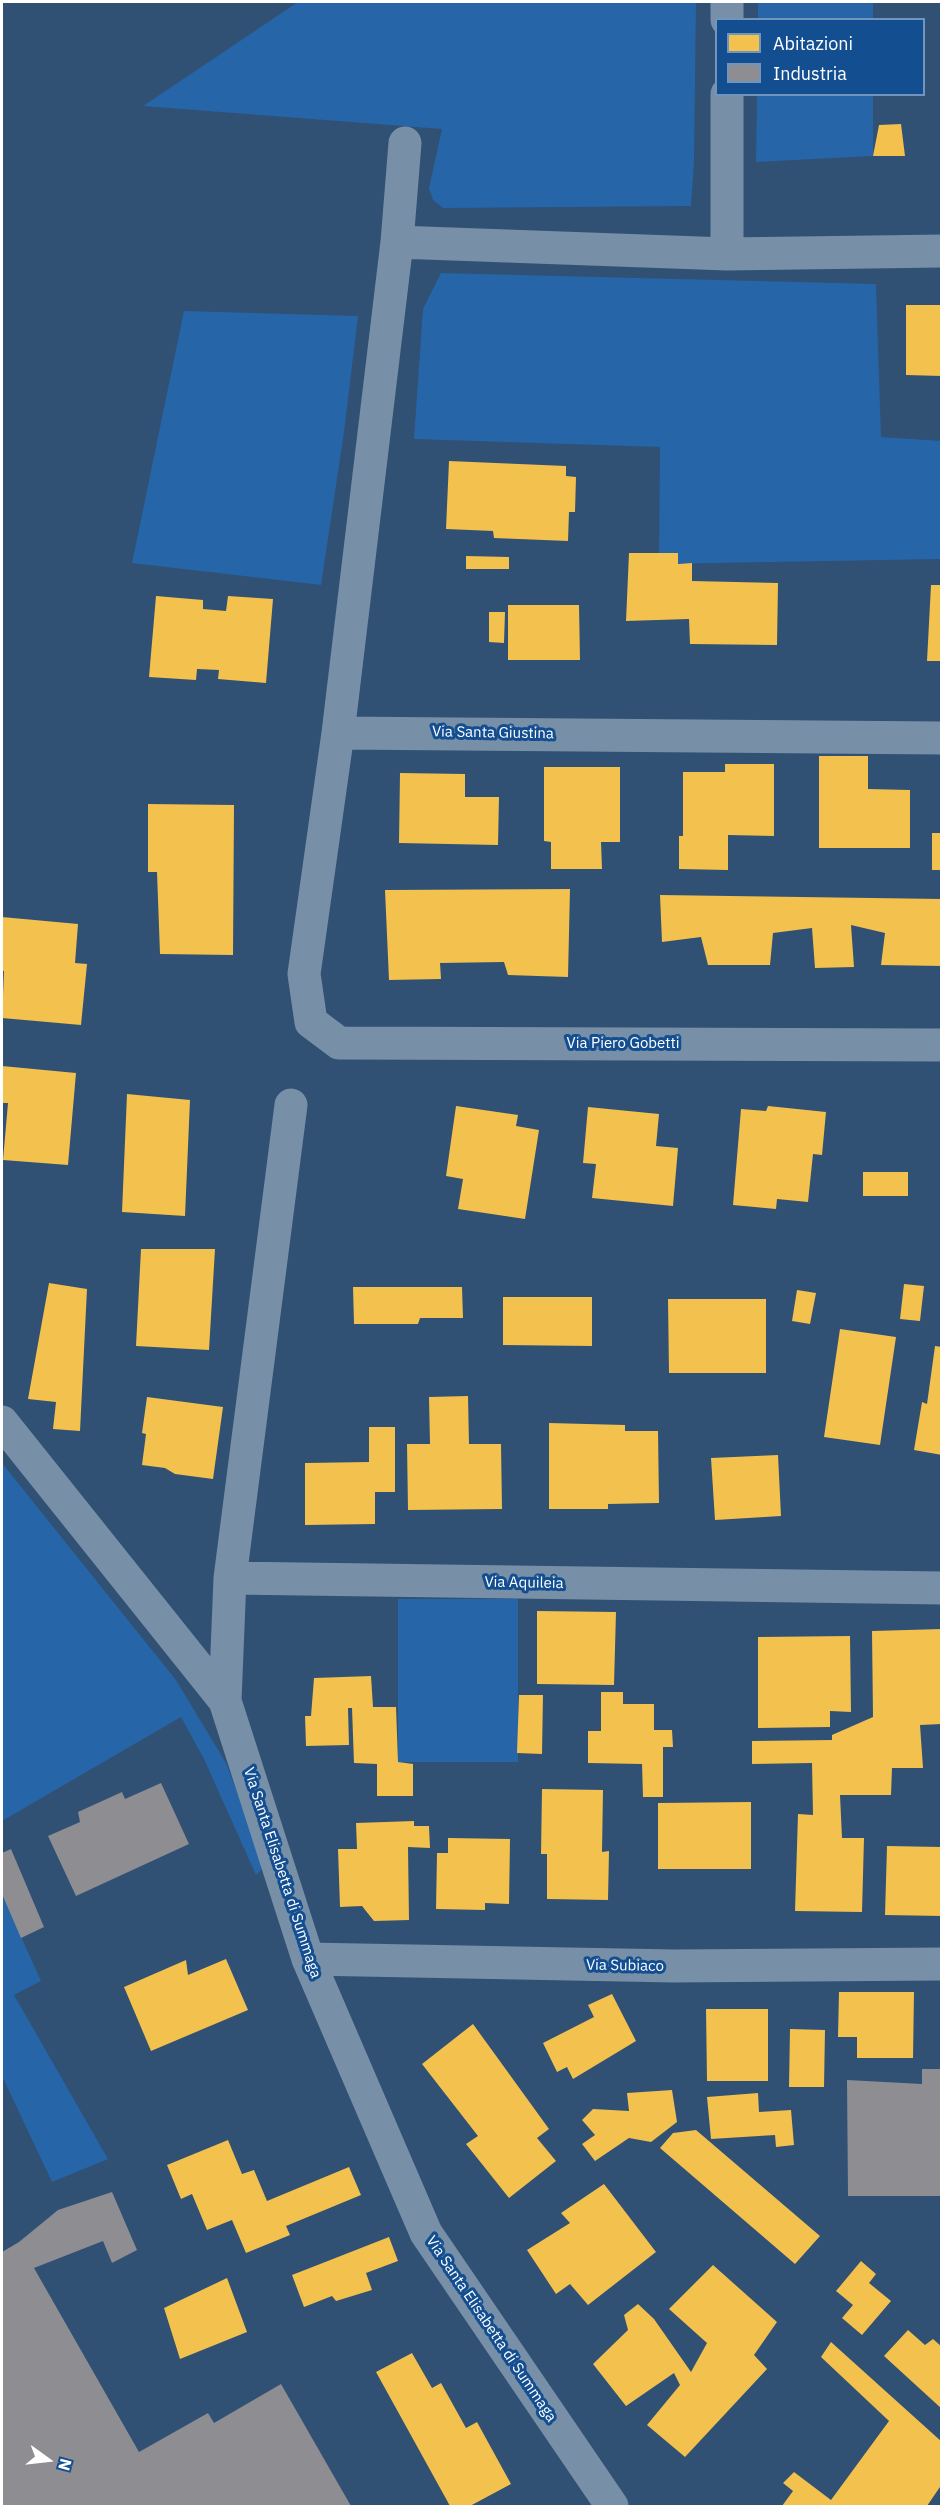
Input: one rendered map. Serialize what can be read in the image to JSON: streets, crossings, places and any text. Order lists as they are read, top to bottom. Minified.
{"streets":{"street":["Via Santa Giustina","Via Piero Gobetti","Via Aquileia","Via Santa Elisabetta di Summaga","Via Subiaco"]},"crossings":[["Via Santa Giustina","Via Piero Gobetti"],["Via Santa Elisabetta di Summaga","Via Subiaco"]],"legend":["Abitazioni","Industria"],"north":"right"}
